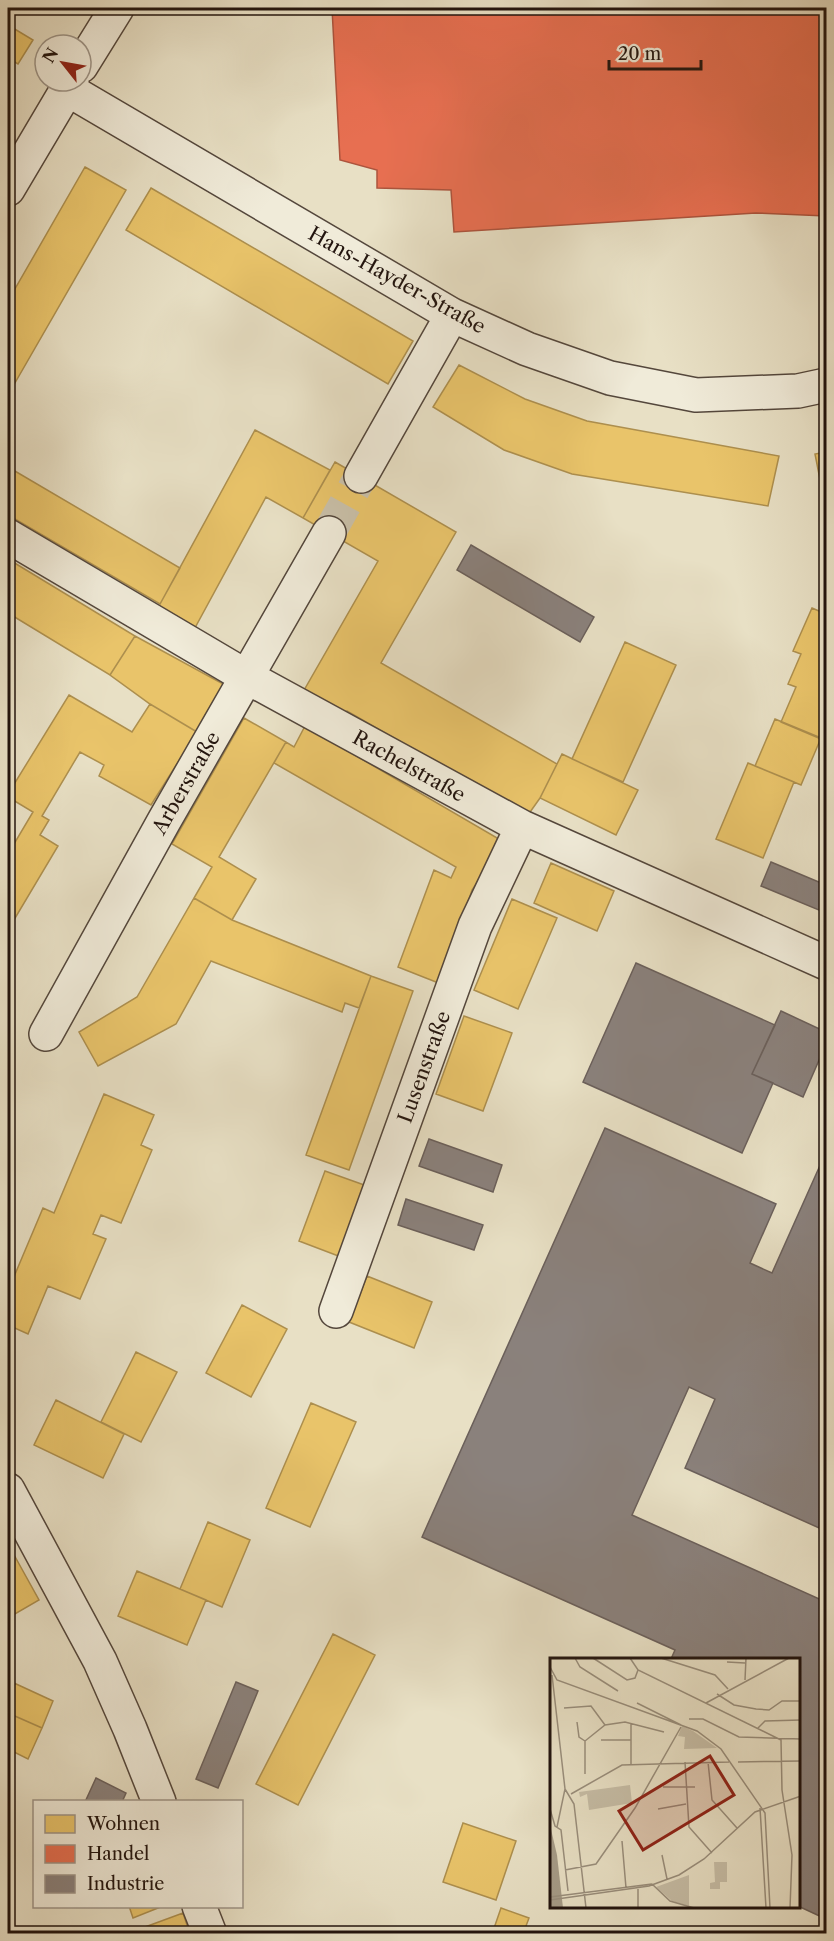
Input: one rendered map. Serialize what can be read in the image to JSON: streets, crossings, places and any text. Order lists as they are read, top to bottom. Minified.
{"streets":{"street":["Hans-Hayder-Straße","Rachelstraße","Arberstraße","Lusenstraße"]},"crossings":[["Rachelstraße","Arberstraße"],["Rachelstraße","Lusenstraße"]],"legend":["Wohnen","Handel","Industrie"],"scale_bar":"20 m","north":"top left"}
